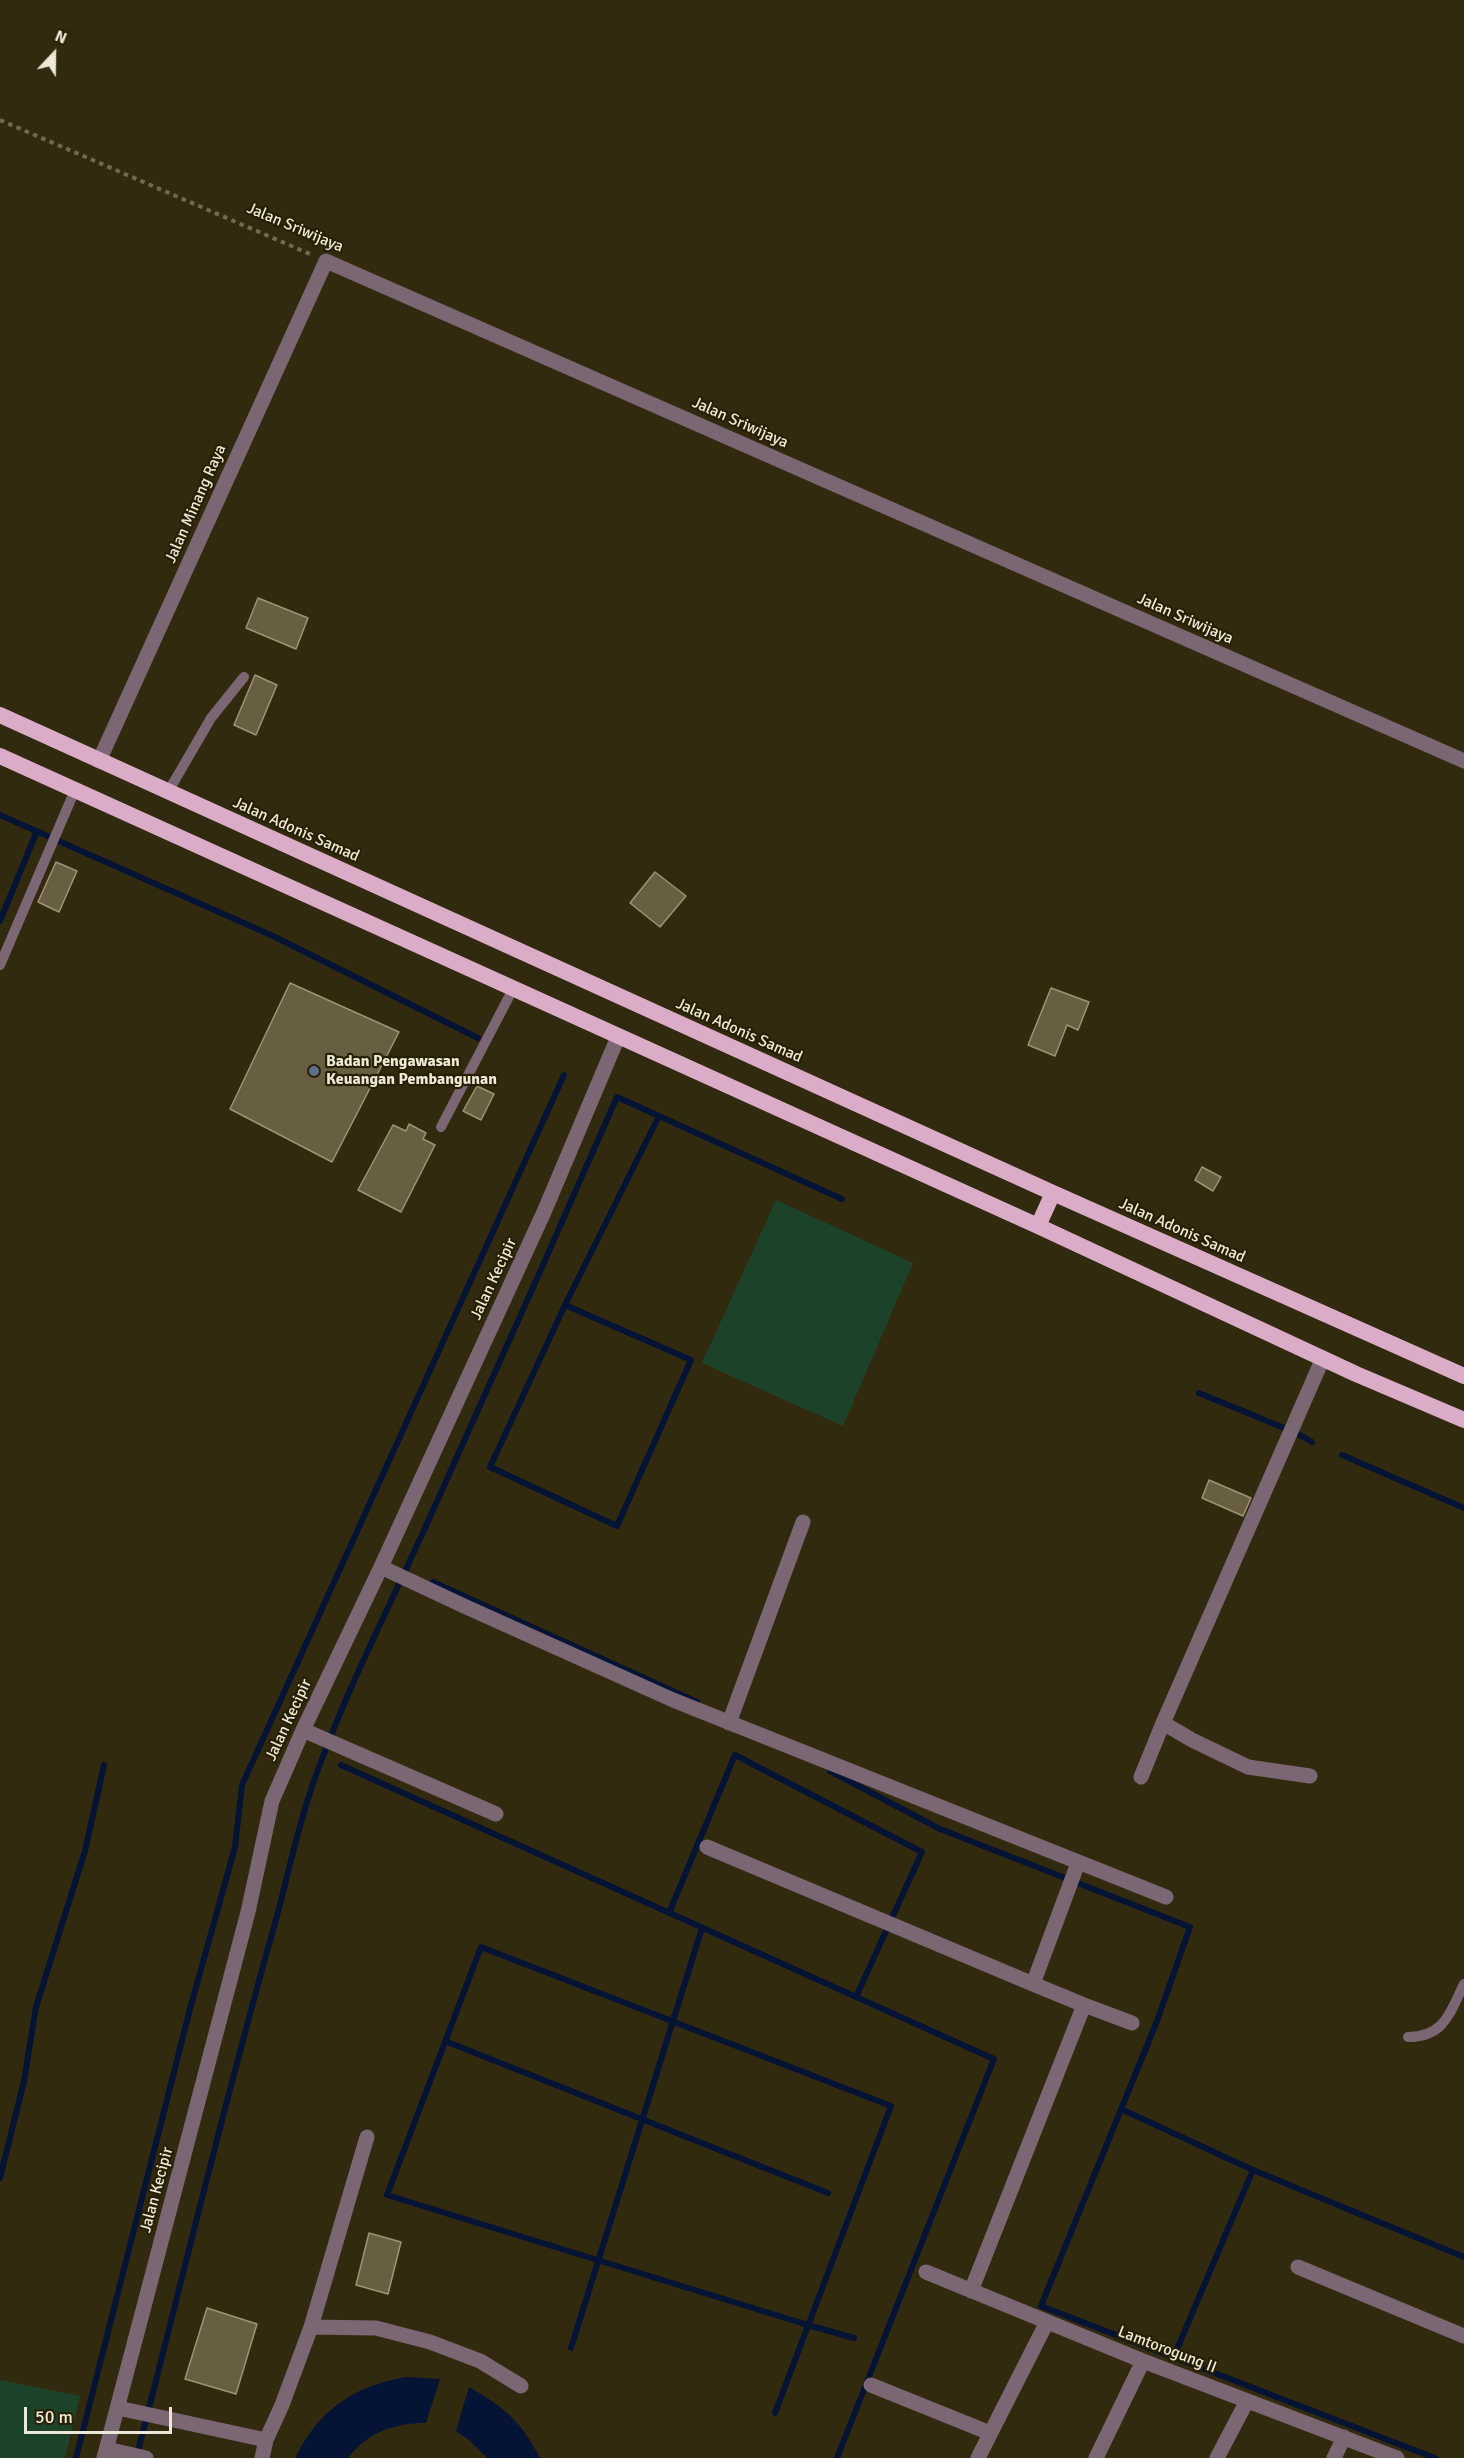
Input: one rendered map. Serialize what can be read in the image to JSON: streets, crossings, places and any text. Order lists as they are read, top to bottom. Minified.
{"streets":{"highway":["Jalan Adonis Samad"],"street":["Jalan Sriwijaya","Jalan Minang Raya","Jalan Kecipir","Lamtorogung II"]},"crossings":[["Jalan Sriwijaya","Jalan Minang Raya"],["Jalan Minang Raya","Jalan Adonis Samad"]],"places":["Badan Pengawasan Keuangan Pembangunan"],"scale_bar":"50 m","north":"top"}
